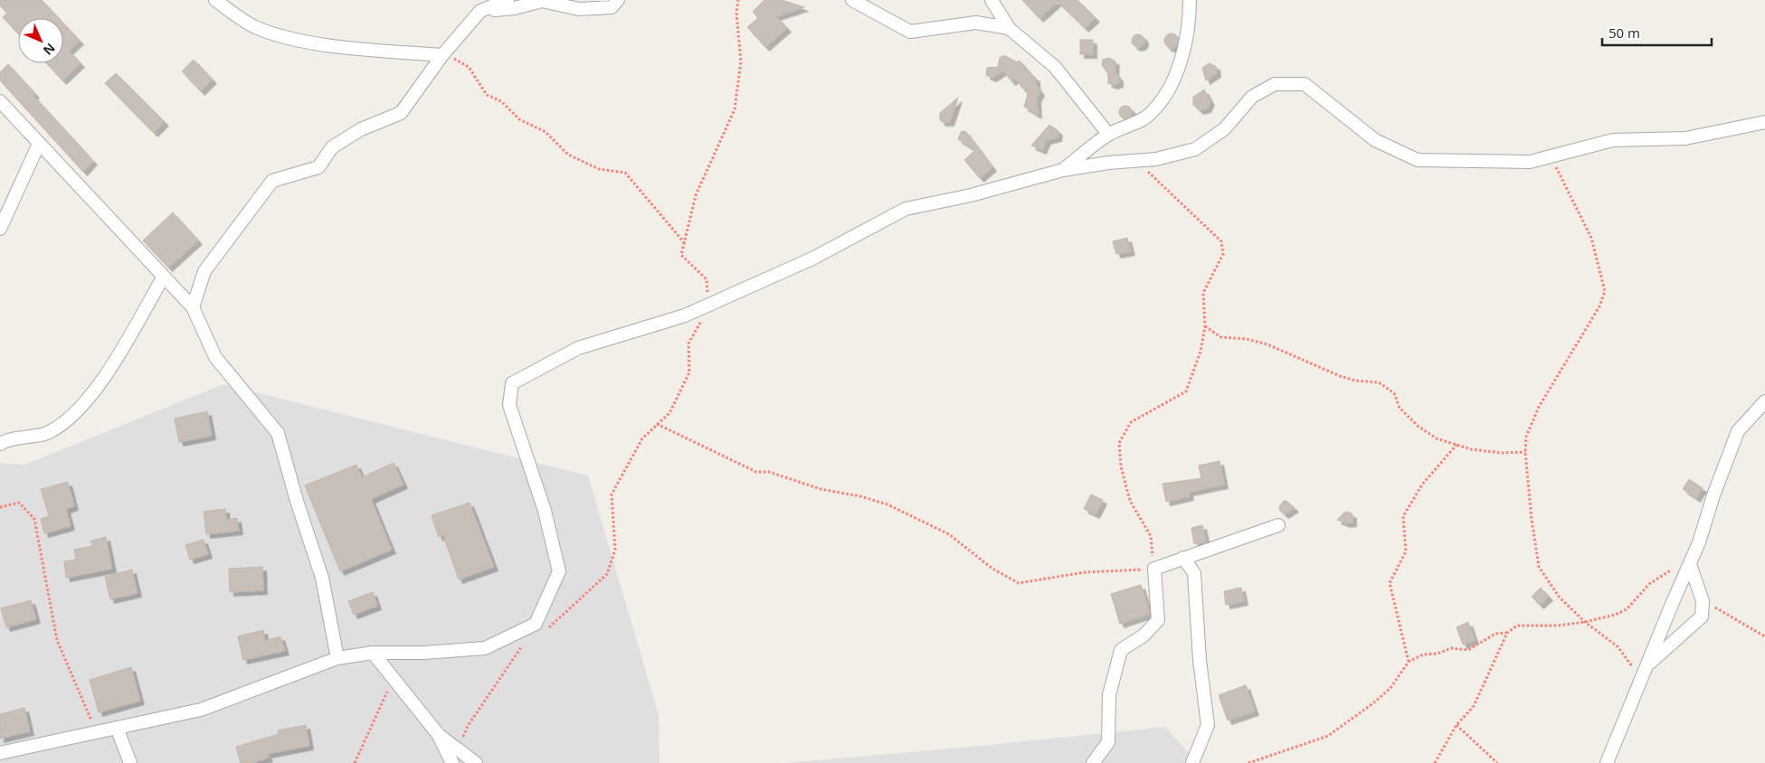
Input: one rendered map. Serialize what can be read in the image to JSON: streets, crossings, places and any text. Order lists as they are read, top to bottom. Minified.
{"scale_bar":"50 m","north":"bottom right"}
